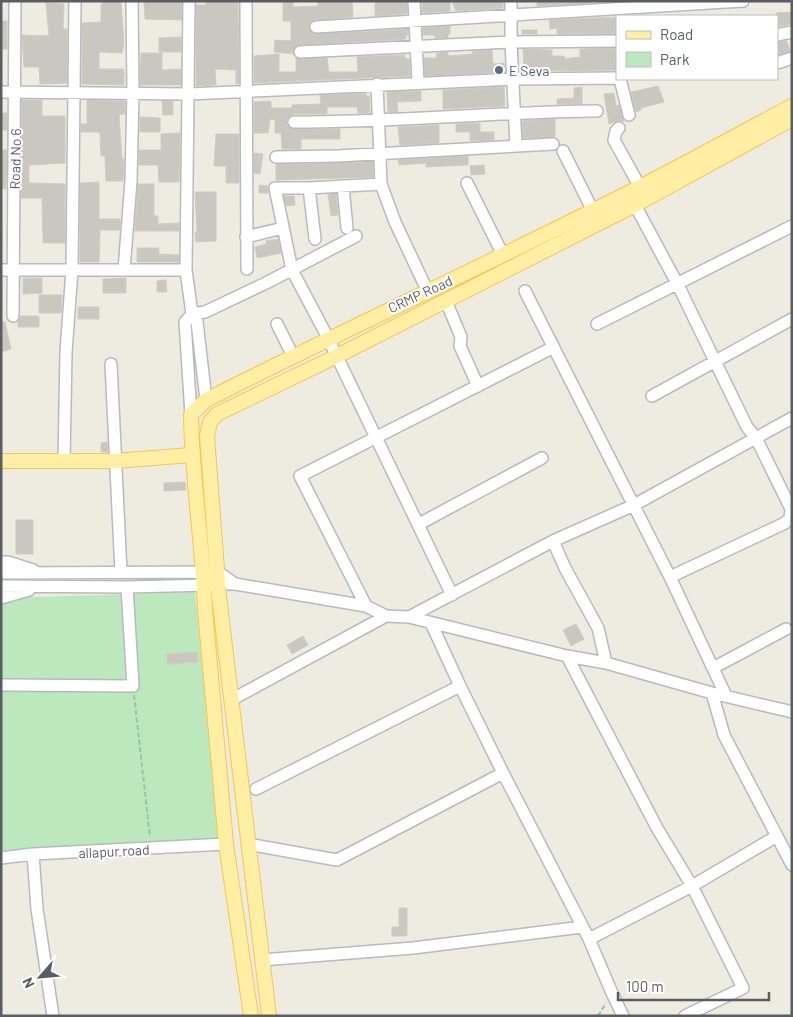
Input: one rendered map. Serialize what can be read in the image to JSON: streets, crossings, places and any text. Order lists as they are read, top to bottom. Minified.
{"streets":{"main road":["CRMP Road"],"street":["Road No 6","allapur road"]},"places":["E Seva"],"legend":["Road","Park"],"scale_bar":"100 m","north":"bottom left"}
